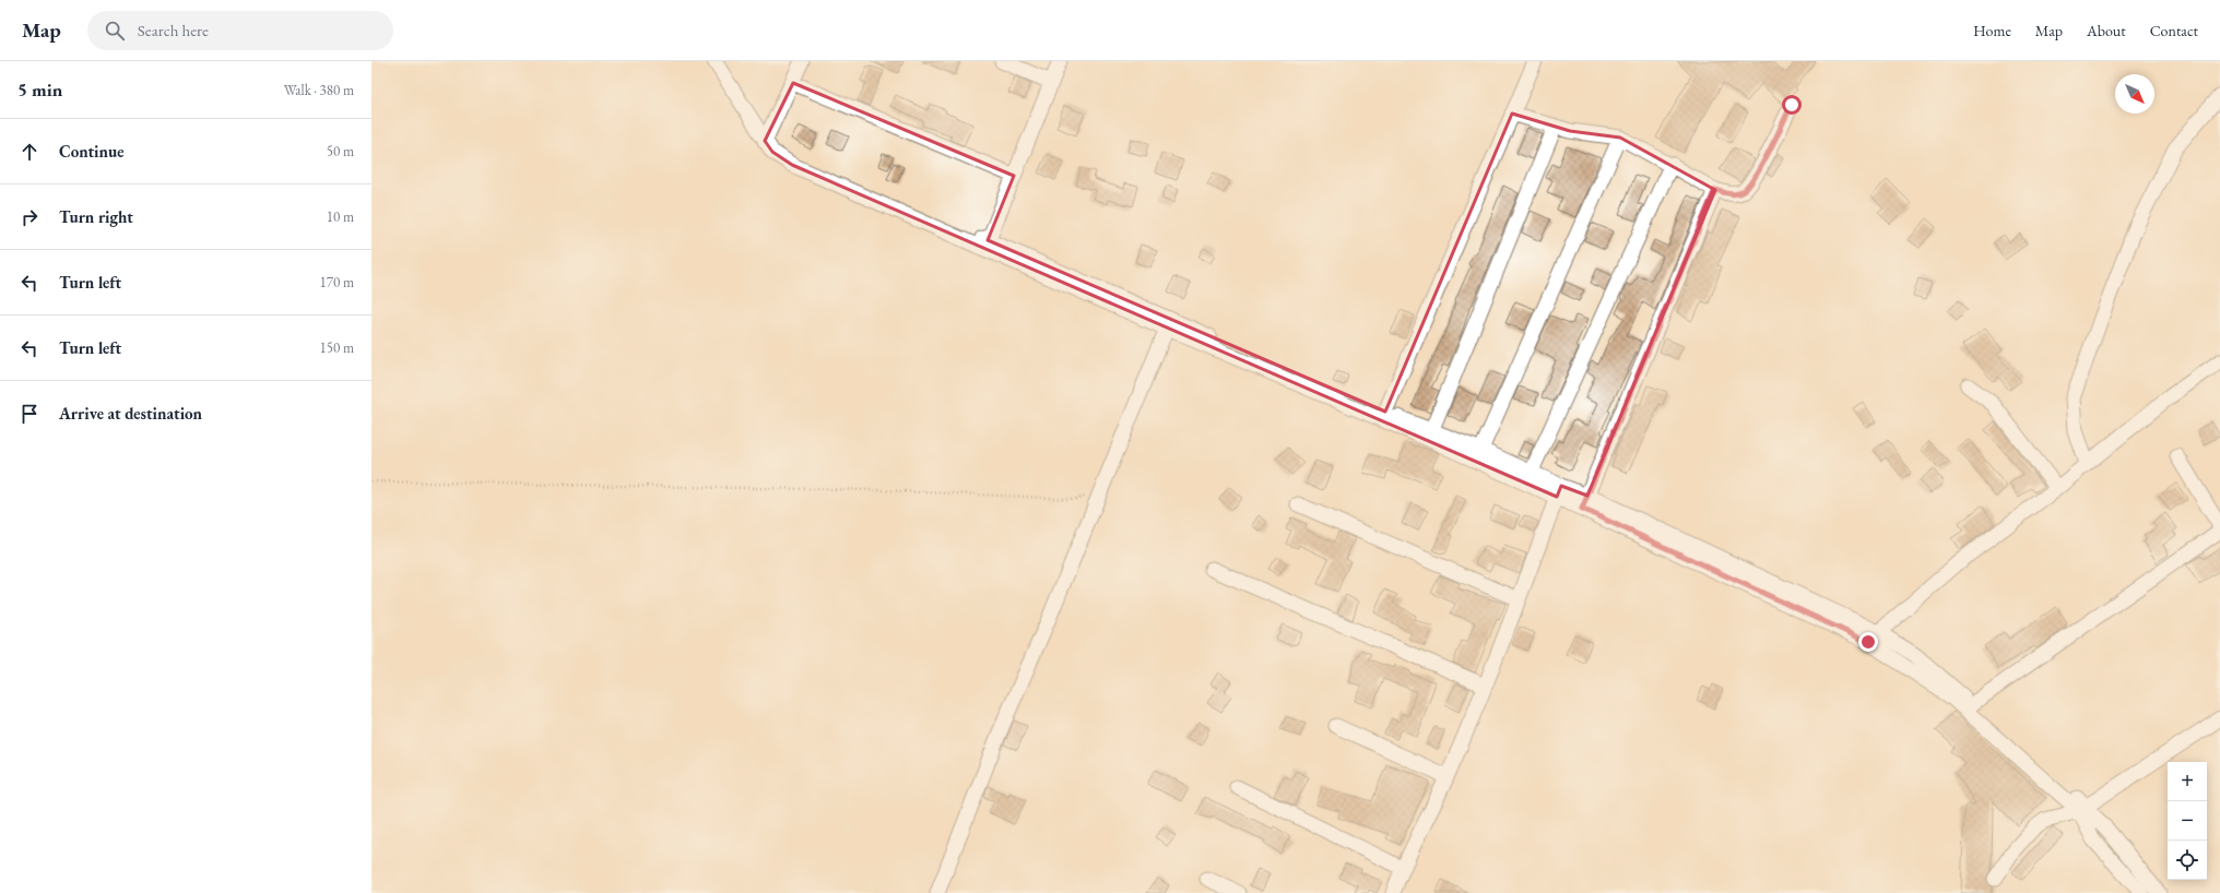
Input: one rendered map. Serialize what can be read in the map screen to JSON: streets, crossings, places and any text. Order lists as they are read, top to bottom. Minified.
{"north":"bottom right","page":{"header":"Map","search":"Search here","nav":["Home","Map","About","Contact"],"heading":["5 min","Walk · 380 m"],"list":[["Continue","50 m"],["Turn right","10 m"],["Turn left","170 m"],["Turn left","150 m"],"Arrive at destination"],"map_buttons":["+","−"]}}
